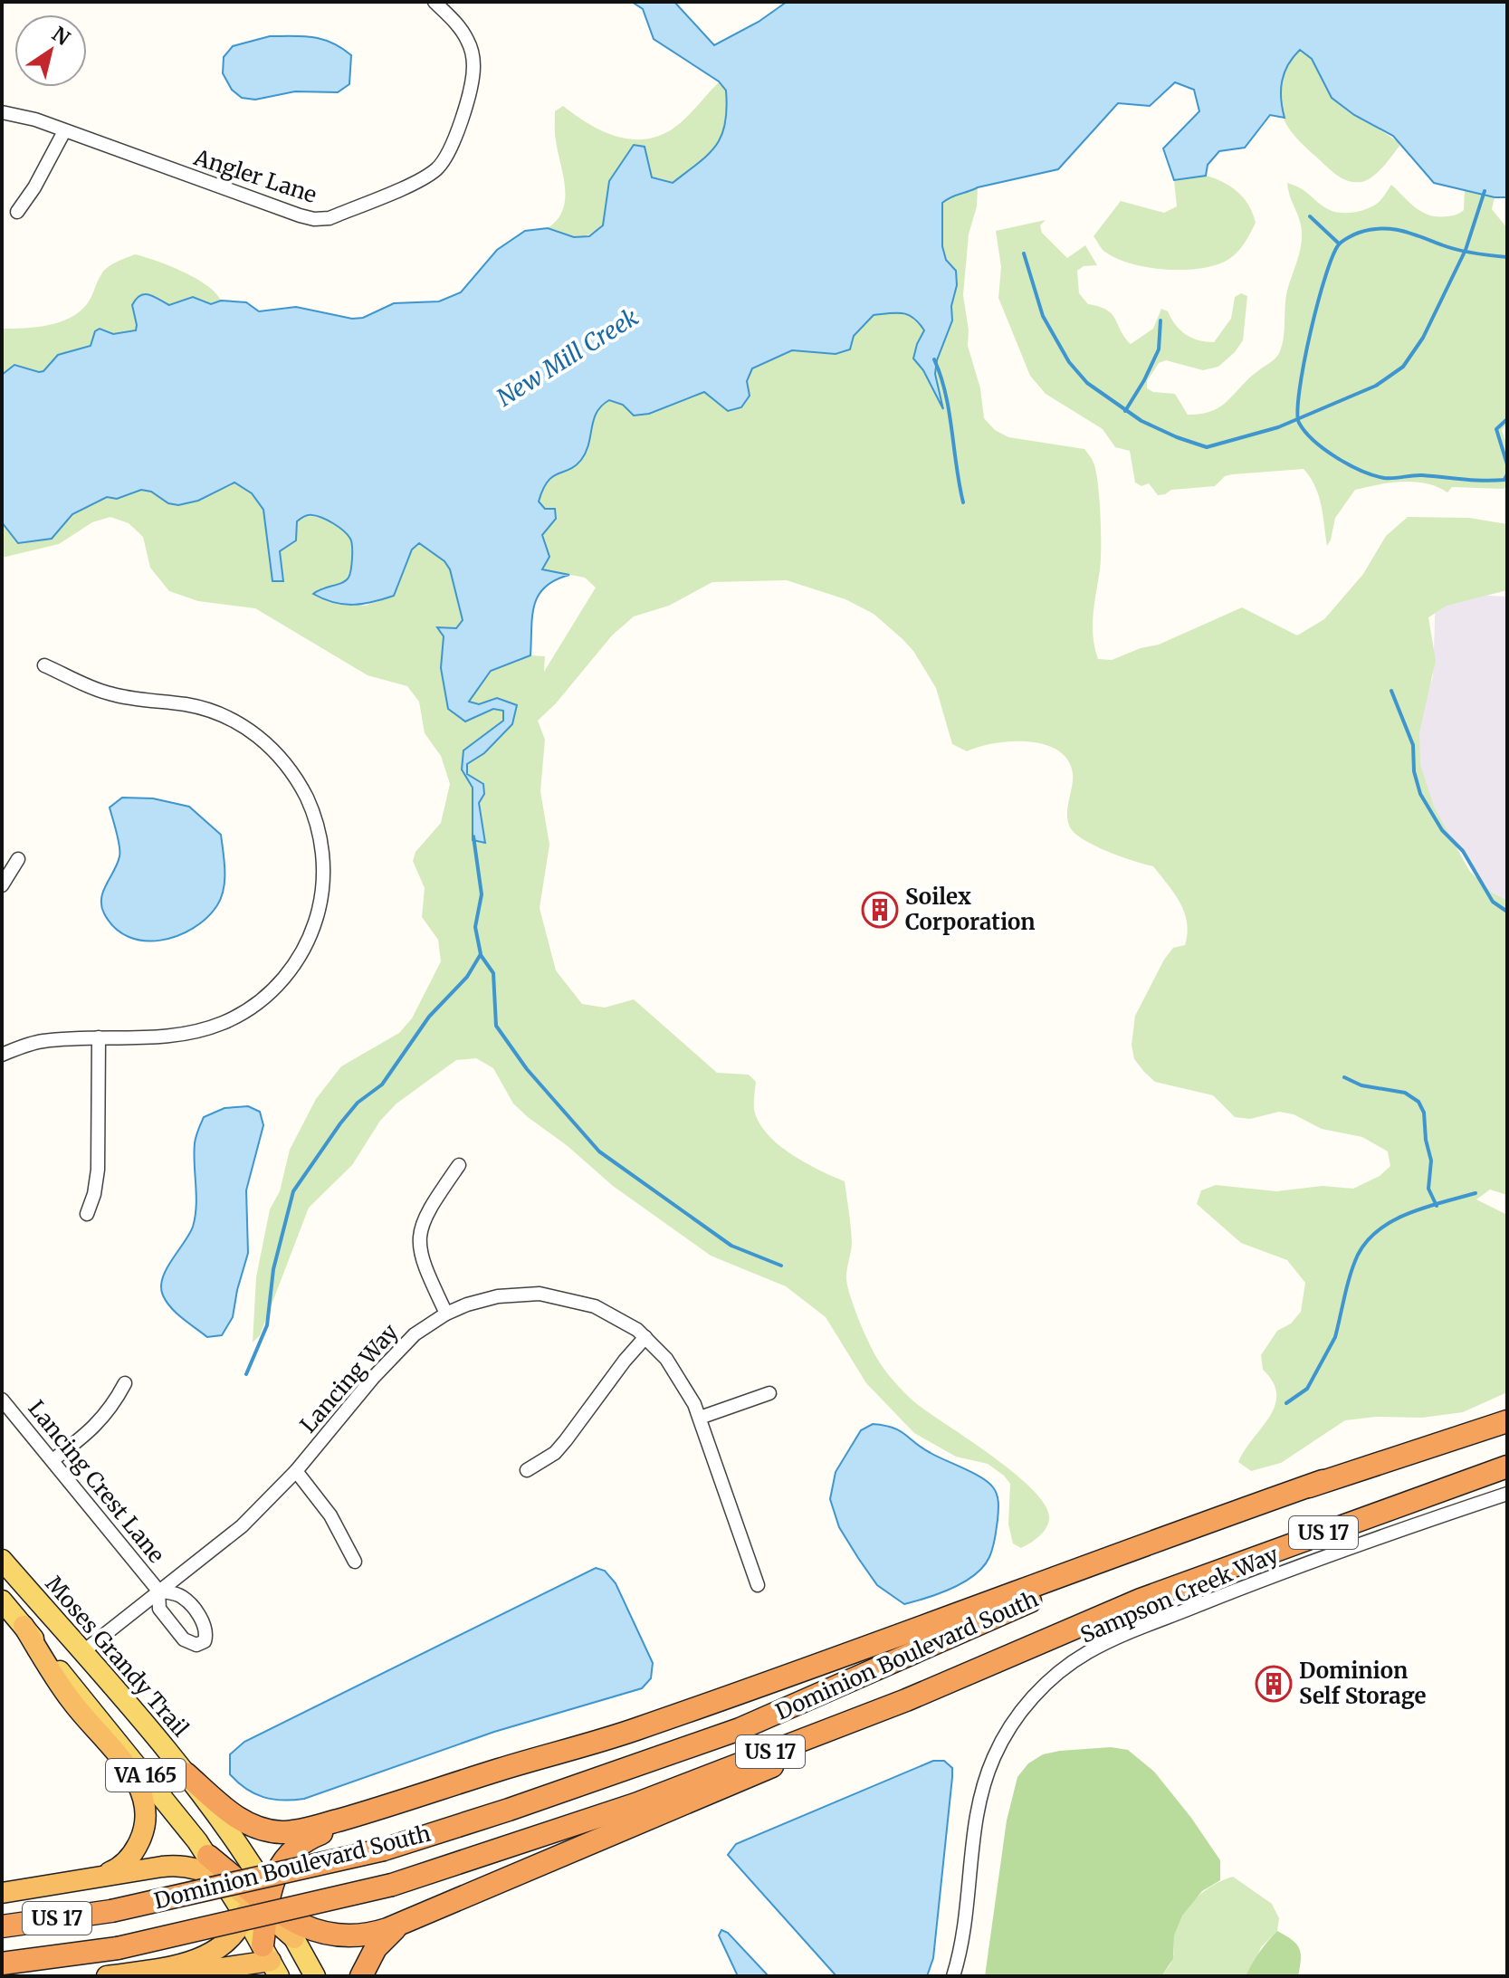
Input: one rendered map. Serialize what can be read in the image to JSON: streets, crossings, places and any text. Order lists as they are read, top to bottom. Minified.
{"streets":{"highway":["US 17","Dominion Boulevard South"],"main road":["Moses Grandy Trail","VA 165"],"street":["Angler Lane","Lancing Way","Lancing Crest Lane","Sampson Creek Way"]},"crossings":[["Lancing Way","Lancing Crest Lane"],["Lancing Way","Moses Grandy Trail"],["Moses Grandy Trail","VA 165"]],"water":["New Mill Creek"],"places":{"building":["Soilex Corporation","Dominion Self Storage"]},"north":"top right"}
